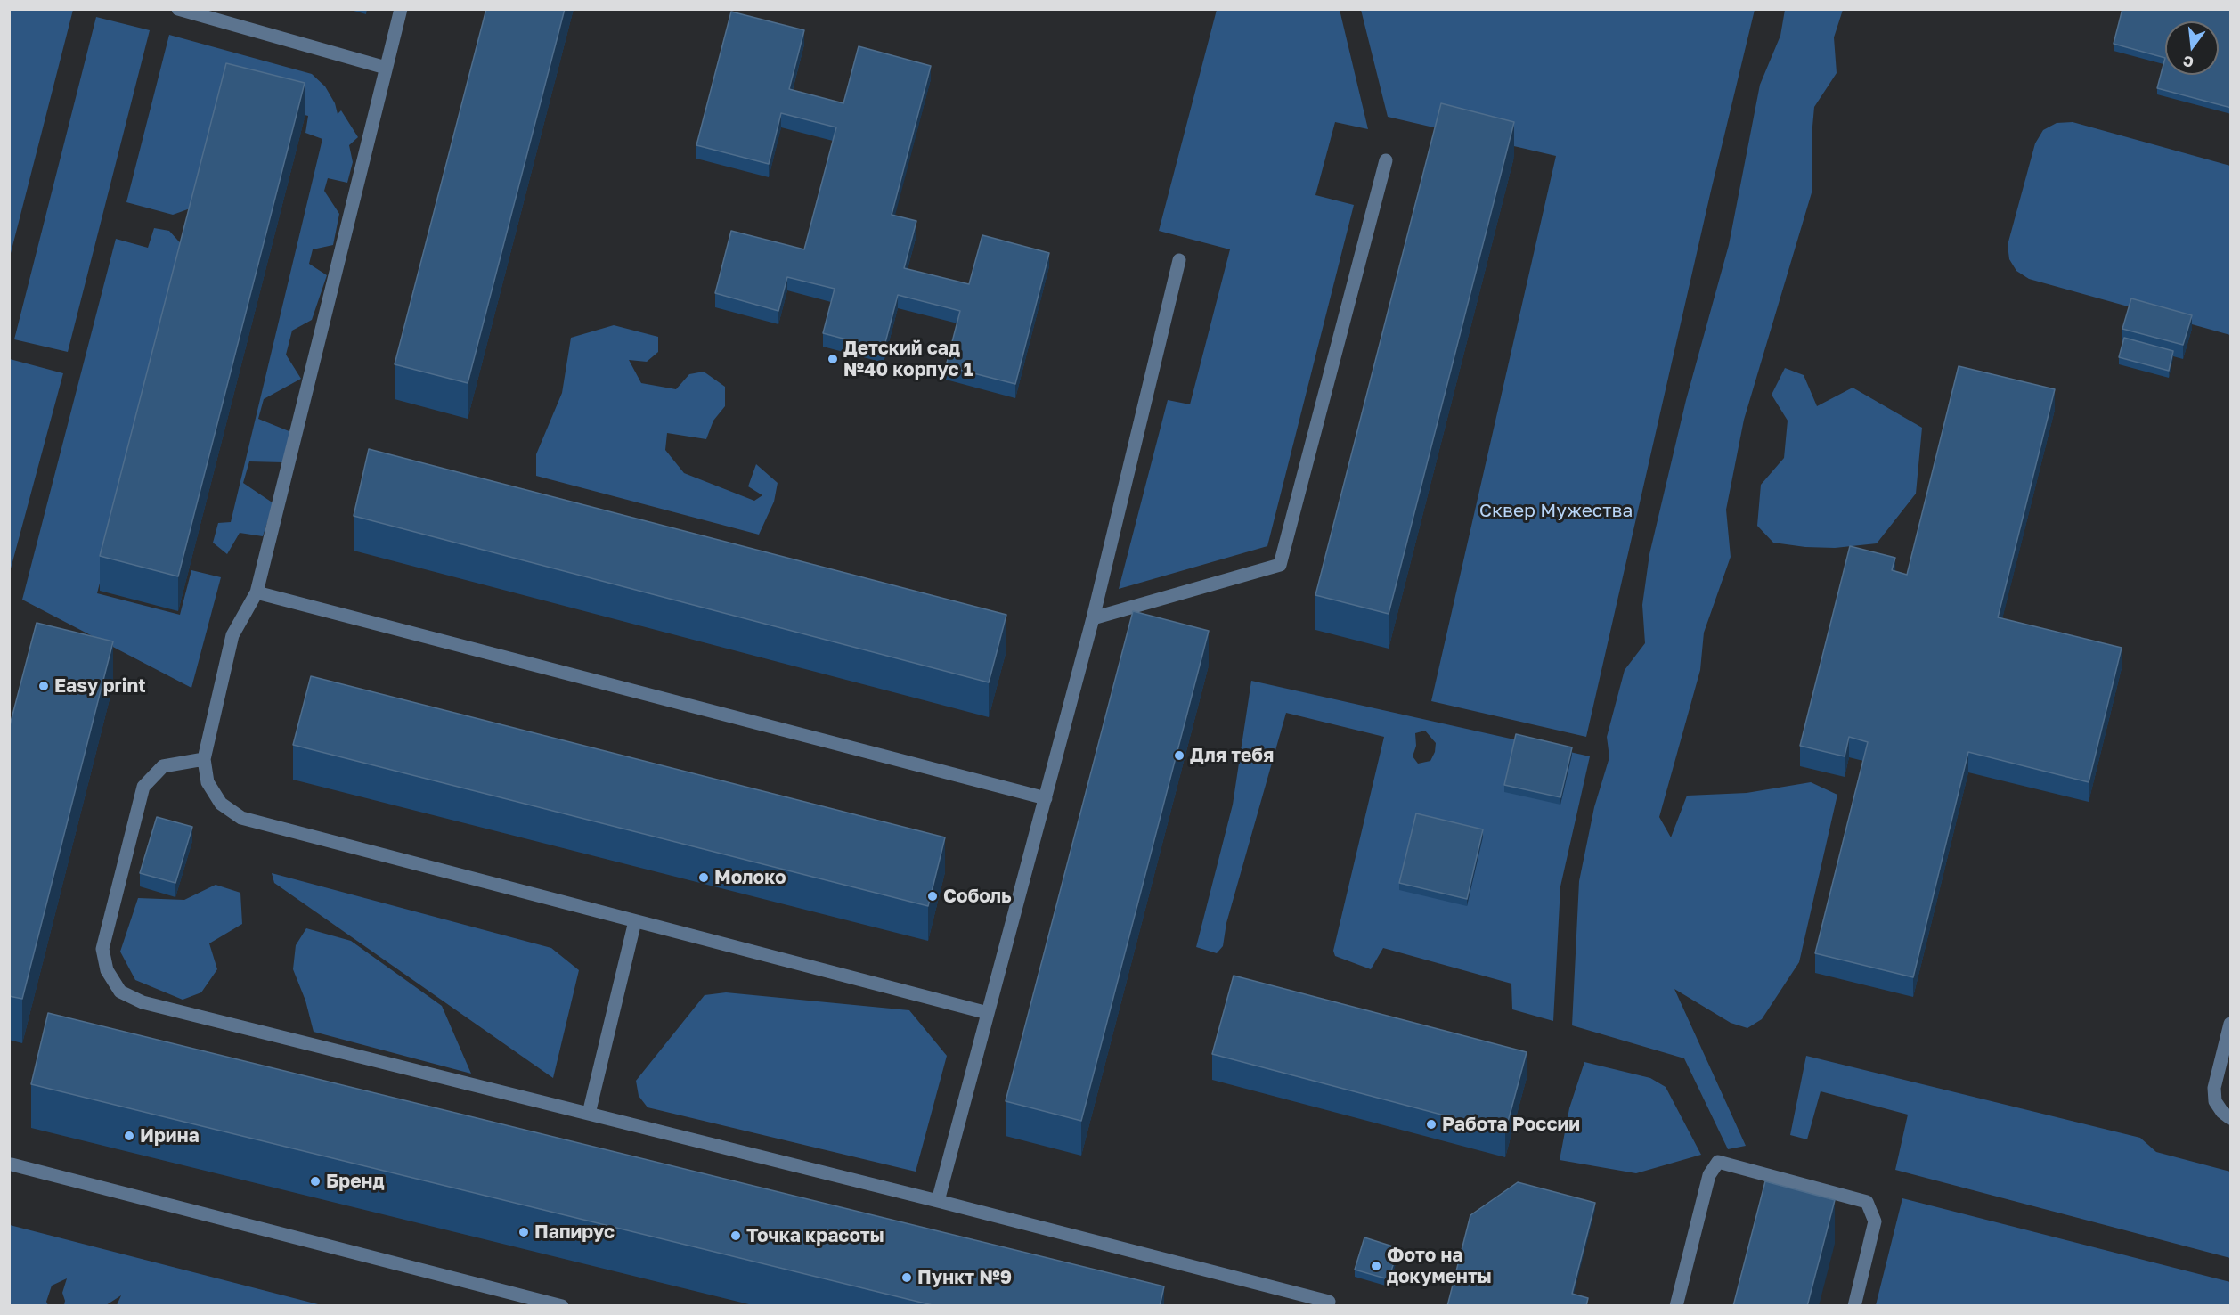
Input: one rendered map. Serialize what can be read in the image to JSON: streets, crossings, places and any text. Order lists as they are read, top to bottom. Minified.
{"parks":["Сквер Мужества"],"places":["Детский сад №40 корпус 1","Easy print","Для тебя","Молоко","Соболь","Работа России","Ирина","Бренд","Папирус","Точка красоты","Фото на документы","Пункт №9"],"north":"bottom"}
